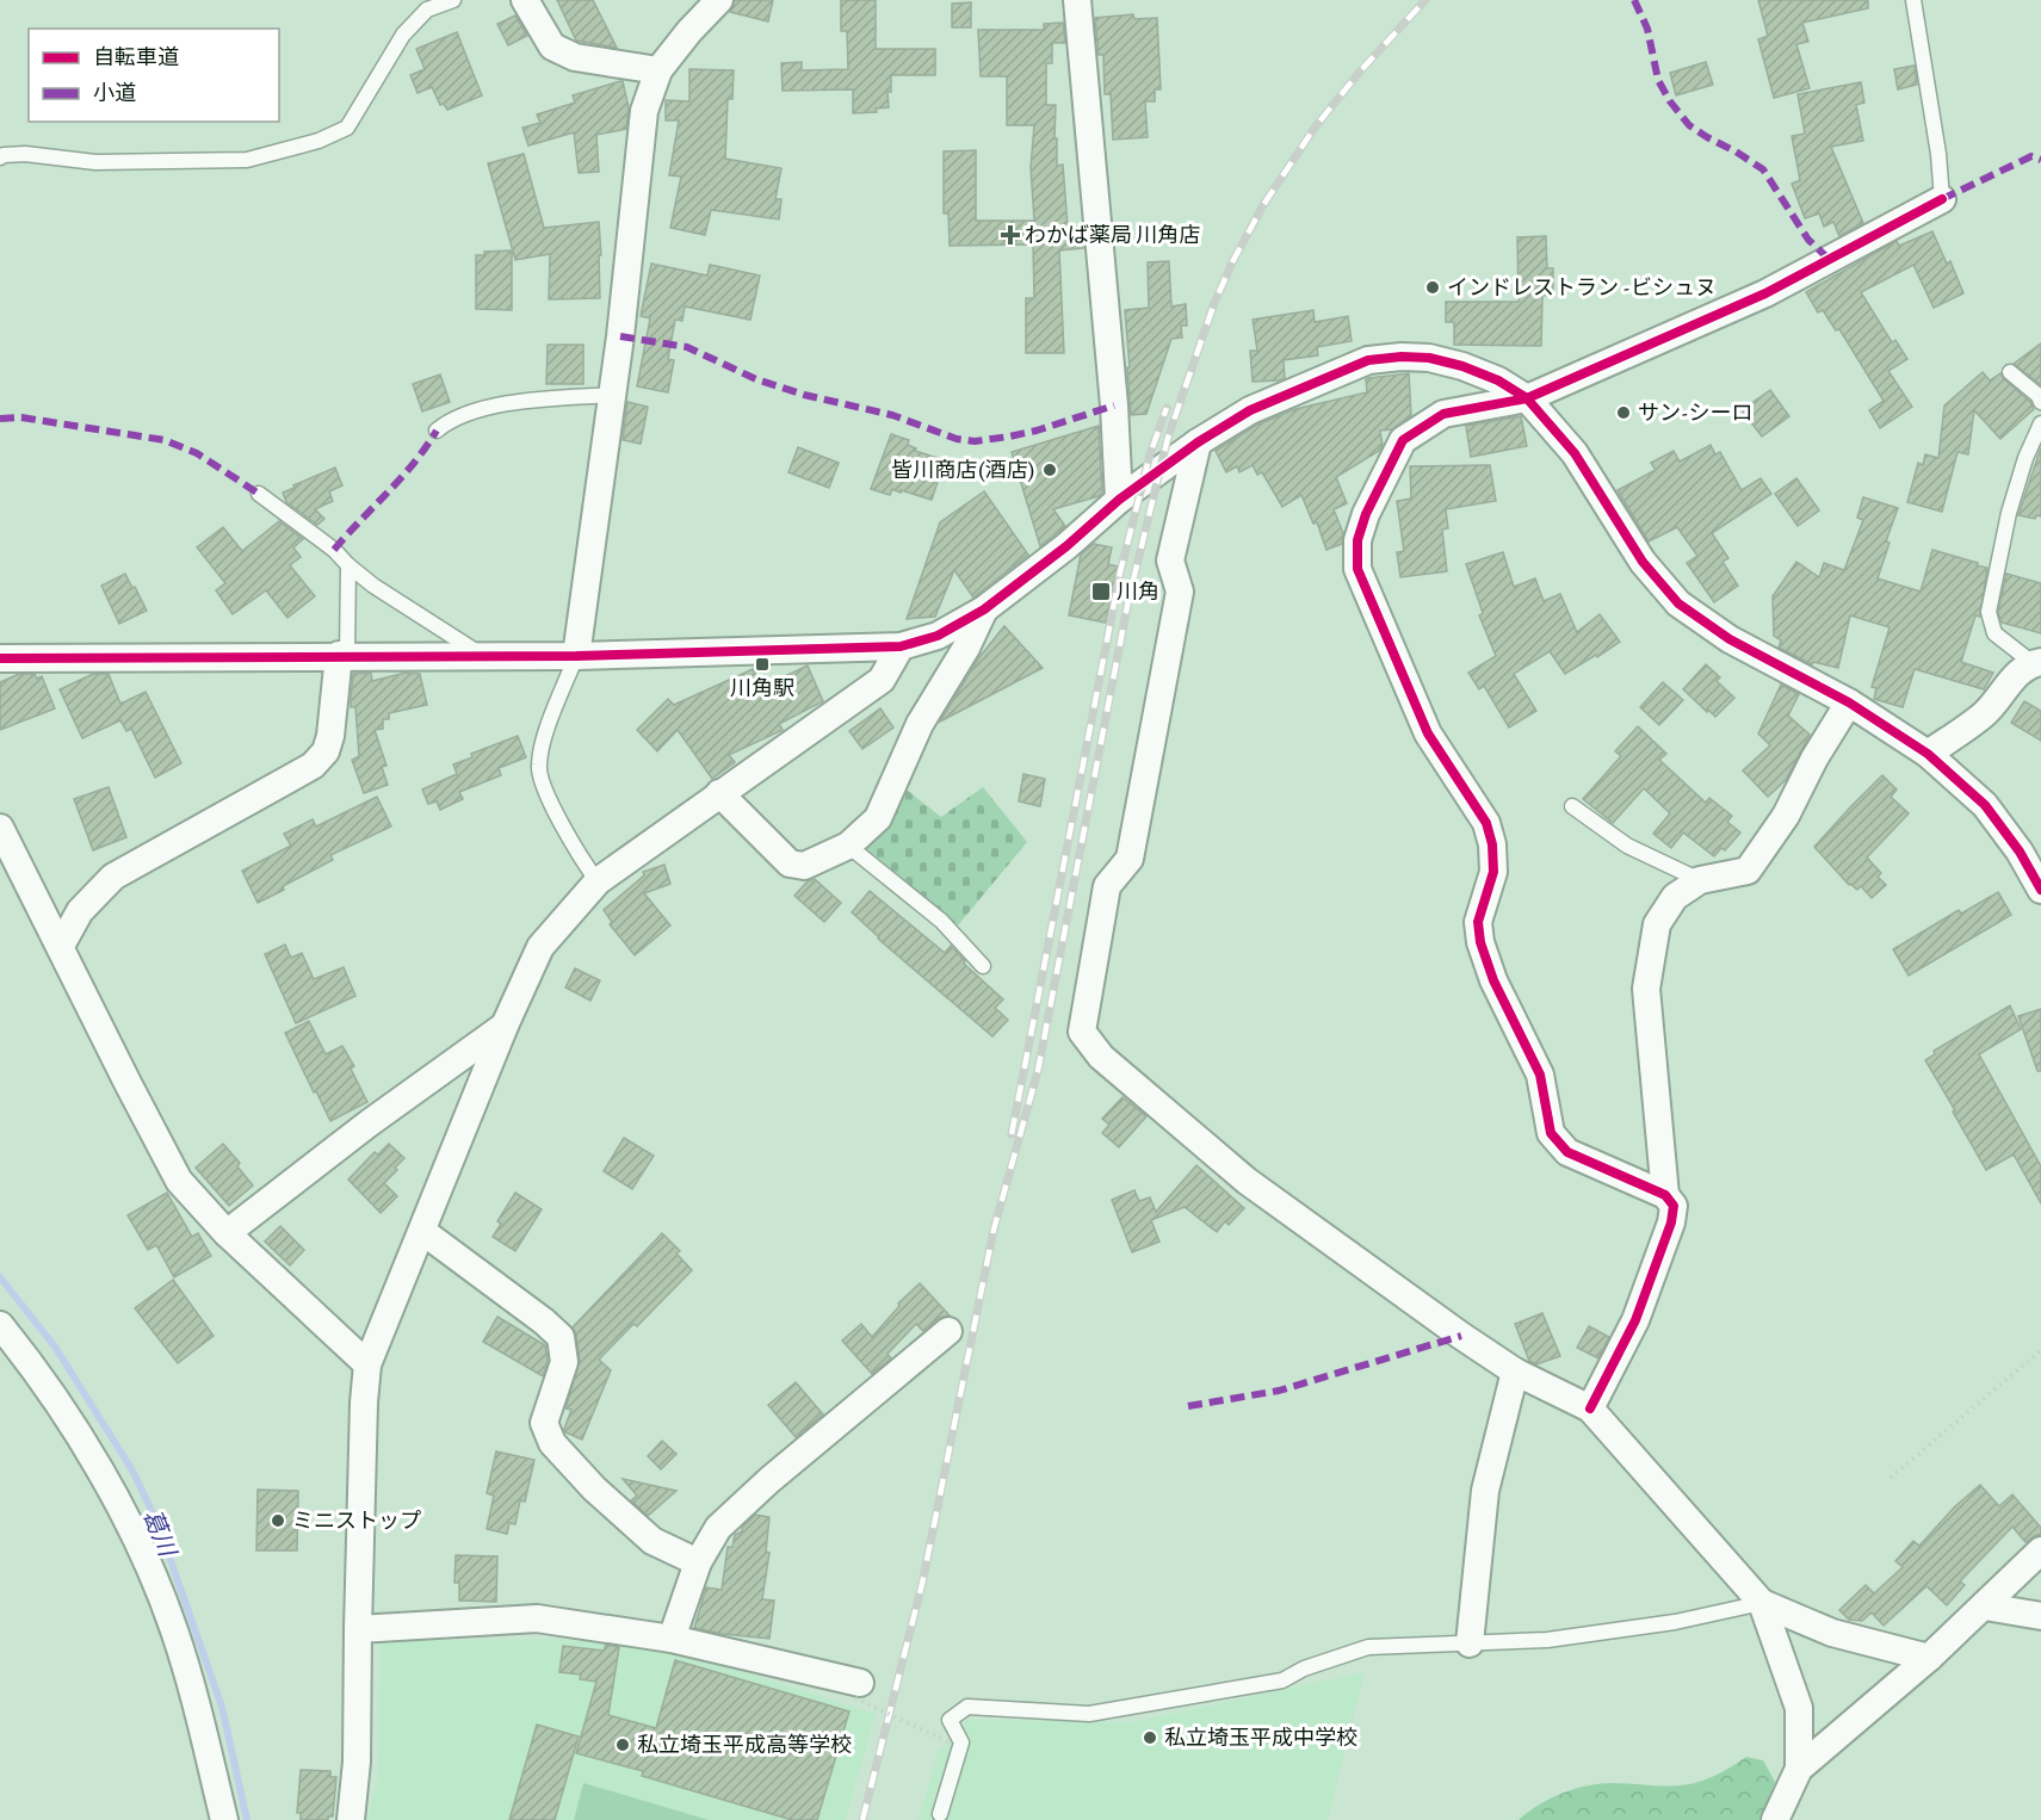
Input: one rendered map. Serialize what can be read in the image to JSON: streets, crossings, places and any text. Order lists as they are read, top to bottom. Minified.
{"water":["葛川"],"places":{"health":["わかば薬局 川角店"],"other":["インドレストラン -ビシュヌ","サン-シーロ","皆川商店(酒店)","ミニストップ","私立埼玉平成中学校","私立埼玉平成高等学校"],"transit":["川角","川角駅"]},"legend":["自転車道","小道"]}
